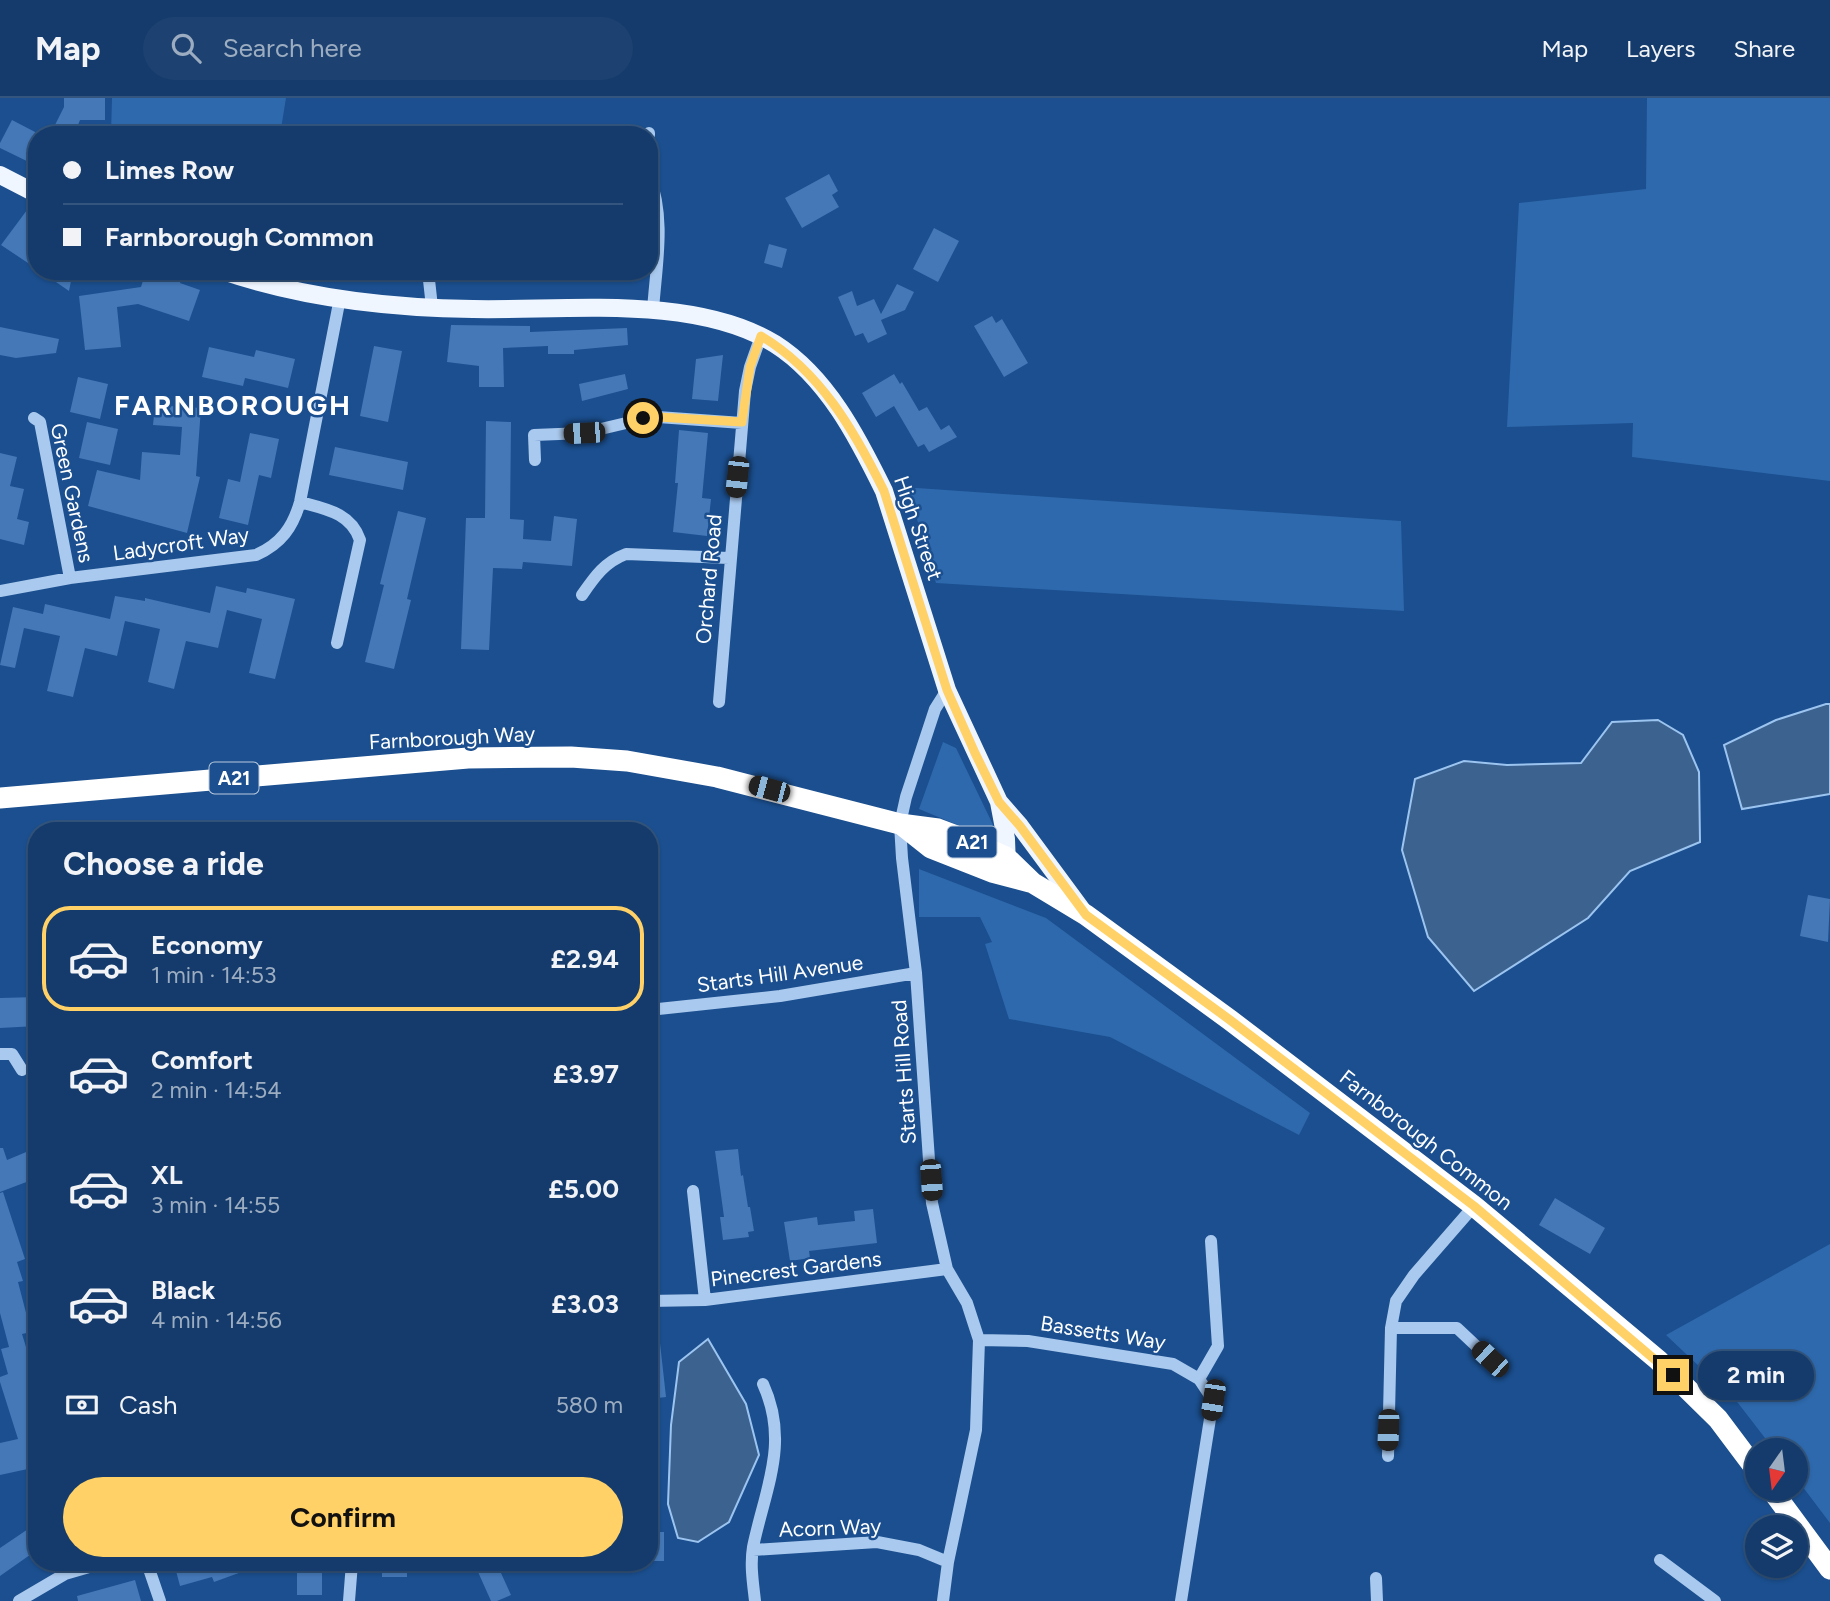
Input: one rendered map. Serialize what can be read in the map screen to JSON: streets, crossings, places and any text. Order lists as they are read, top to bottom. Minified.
{"streets":{"highway":["Farnborough Way","A21","Farnborough Common"],"main road":["High Street"],"street":["Green Gardens","Ladycroft Way","Orchard Road","Starts Hill Avenue","Starts Hill Road","Pinecrest Gardens","Bassetts Way","Acorn Way"]},"crossings":[["Green Gardens","Ladycroft Way"],["High Street","Ladycroft Way"],["High Street","Orchard Road"],["High Street","Farnborough Common"],["Farnborough Way","Starts Hill Road"],["Farnborough Way","Farnborough Common"],["Starts Hill Avenue","Starts Hill Road"],["Starts Hill Road","Farnborough Common"],["Starts Hill Road","Pinecrest Gardens"],["Starts Hill Road","Bassetts Way"],["Starts Hill Road","Acorn Way"]],"districts":["FARNBOROUGH"],"north":"bottom","page":{"header":"Map","search":"Search here","nav":["Map","Layers","Share"],"banner":["Limes Row","Farnborough Common"],"heading":"Choose a ride","list":[{"name":"Economy","note":"1 min · 14:53","value":"£2.94"},{"name":"Comfort","note":"2 min · 14:54","value":"£3.97"},{"name":"XL","note":"3 min · 14:55","value":"£5.00"},{"name":"Black","note":"4 min · 14:56","value":"£3.03"}],"bubble":"2 min","pay":["Cash","580 m"],"buttons":"Confirm"}}
